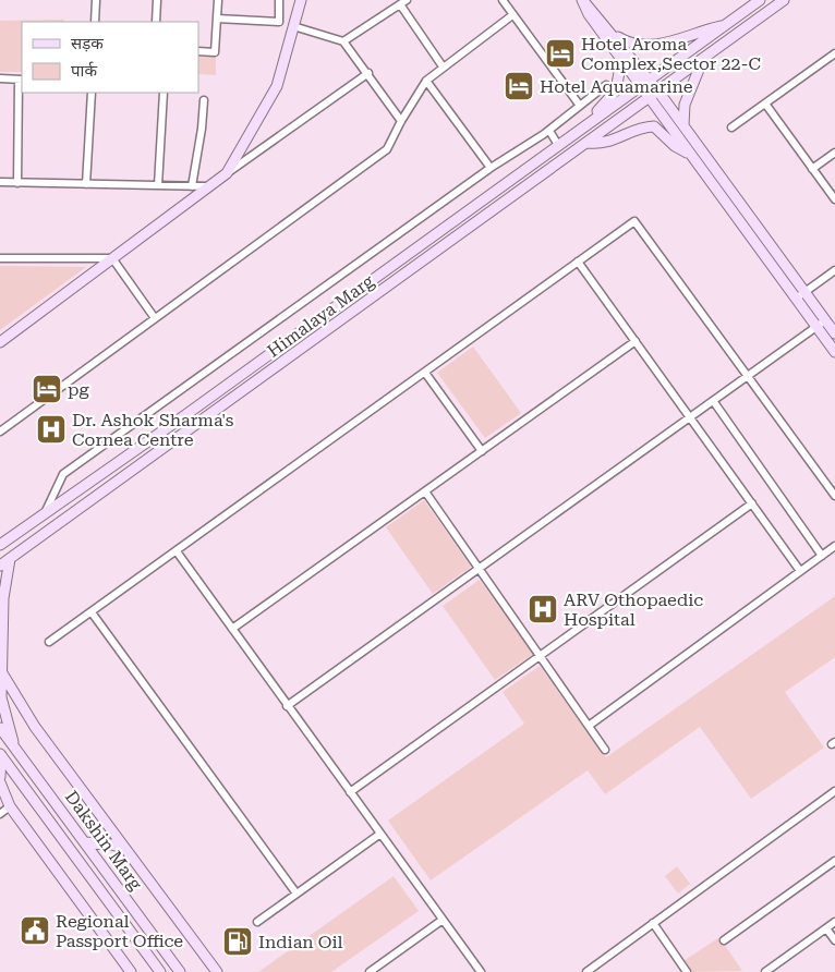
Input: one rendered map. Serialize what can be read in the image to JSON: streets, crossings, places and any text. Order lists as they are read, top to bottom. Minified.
{"streets":{"main road":["Himalaya Marg","Dakshin Marg"]},"places":{"hotel":["Hotel Aroma Complex,Sector 22-C","Hotel Aquamarine","pg"],"hospital":["Dr. Ashok Sharma's Cornea Centre","ARV Othopaedic Hospital"],"public building":["Regional Passport Office"],"fuel station":["Indian Oil"]},"legend":["सड़क","पार्क"]}
